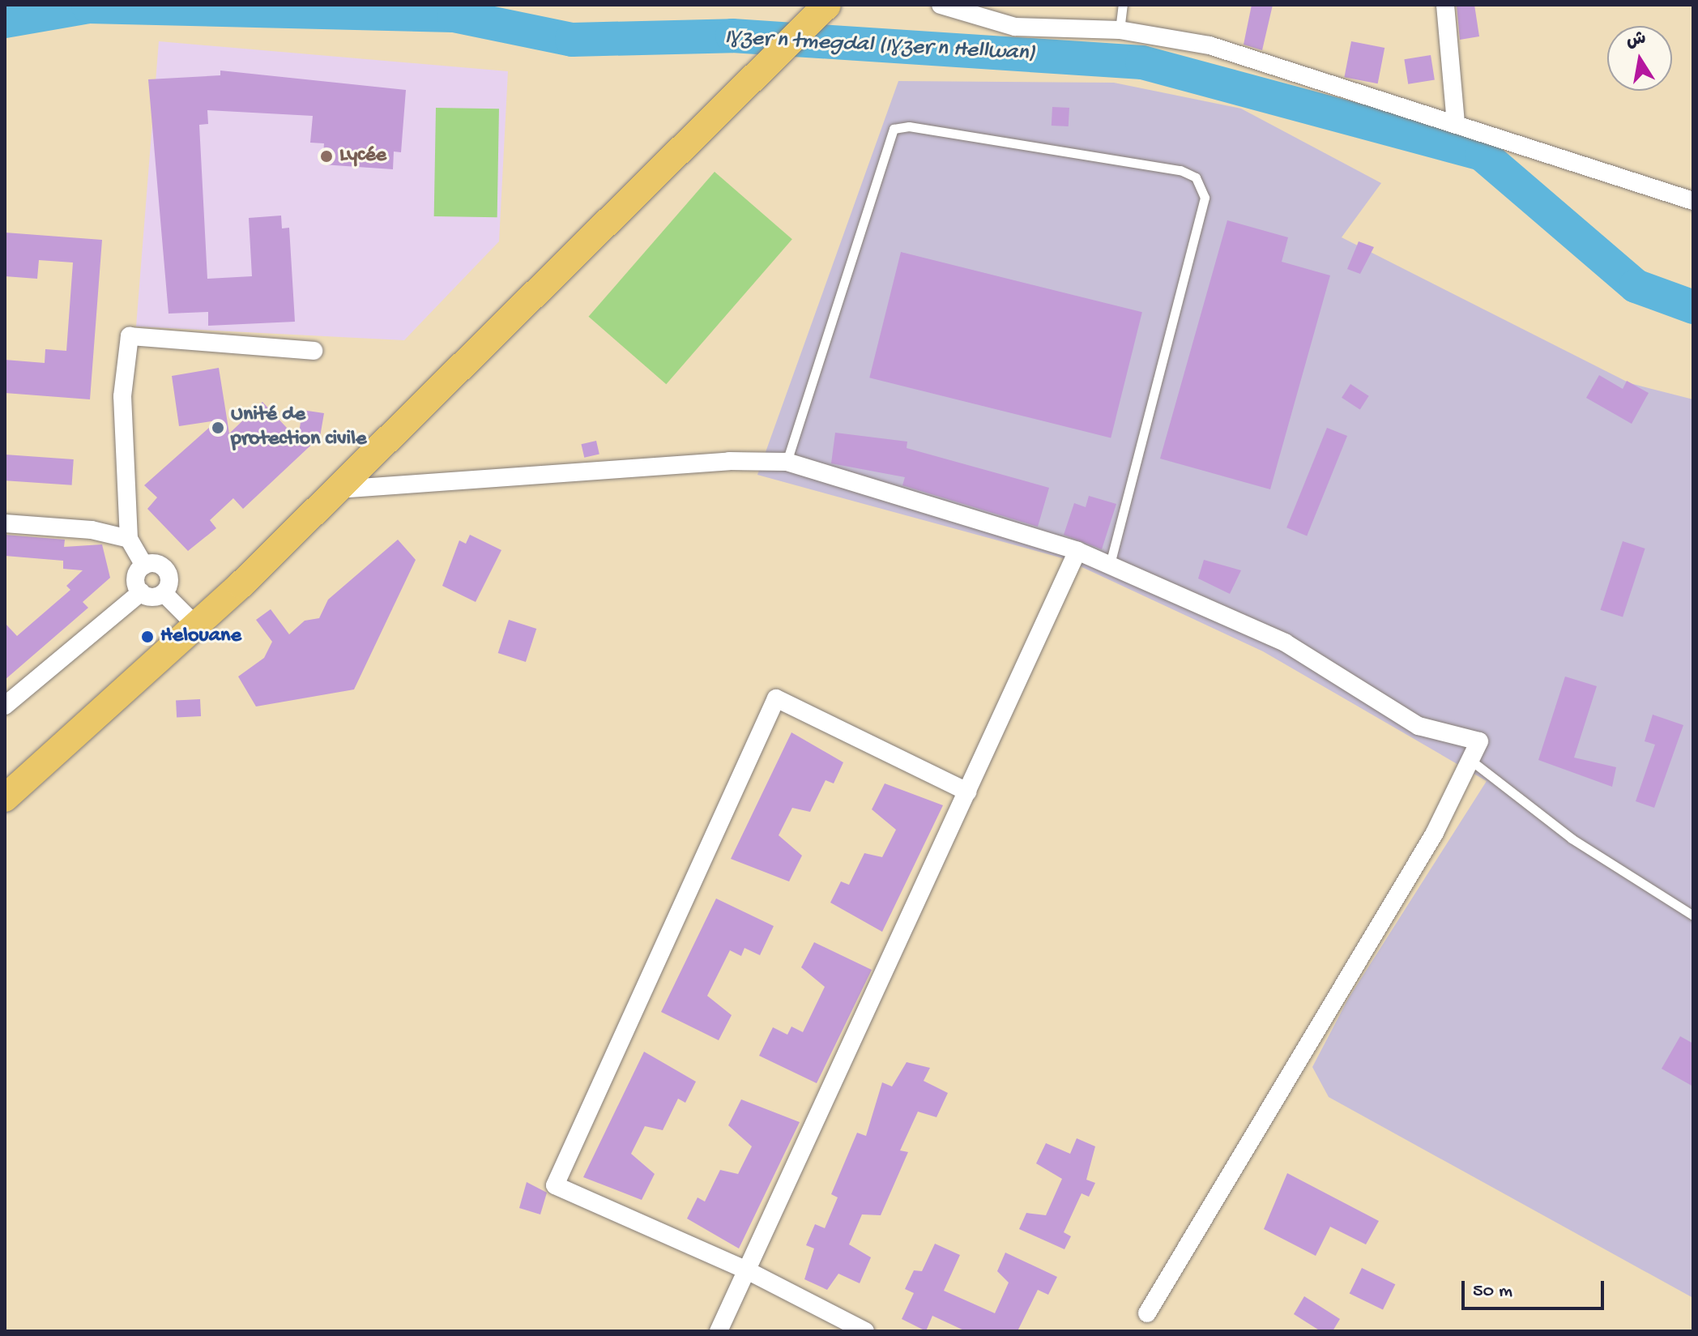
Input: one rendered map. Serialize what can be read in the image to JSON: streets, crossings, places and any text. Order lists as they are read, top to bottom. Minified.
{"water":["Iɣzer n tmegdal (Iɣzer n Hellwan)"],"places":["Lycée","Unité de protection civile","Helouane"],"scale_bar":"50 m","north":"top"}
